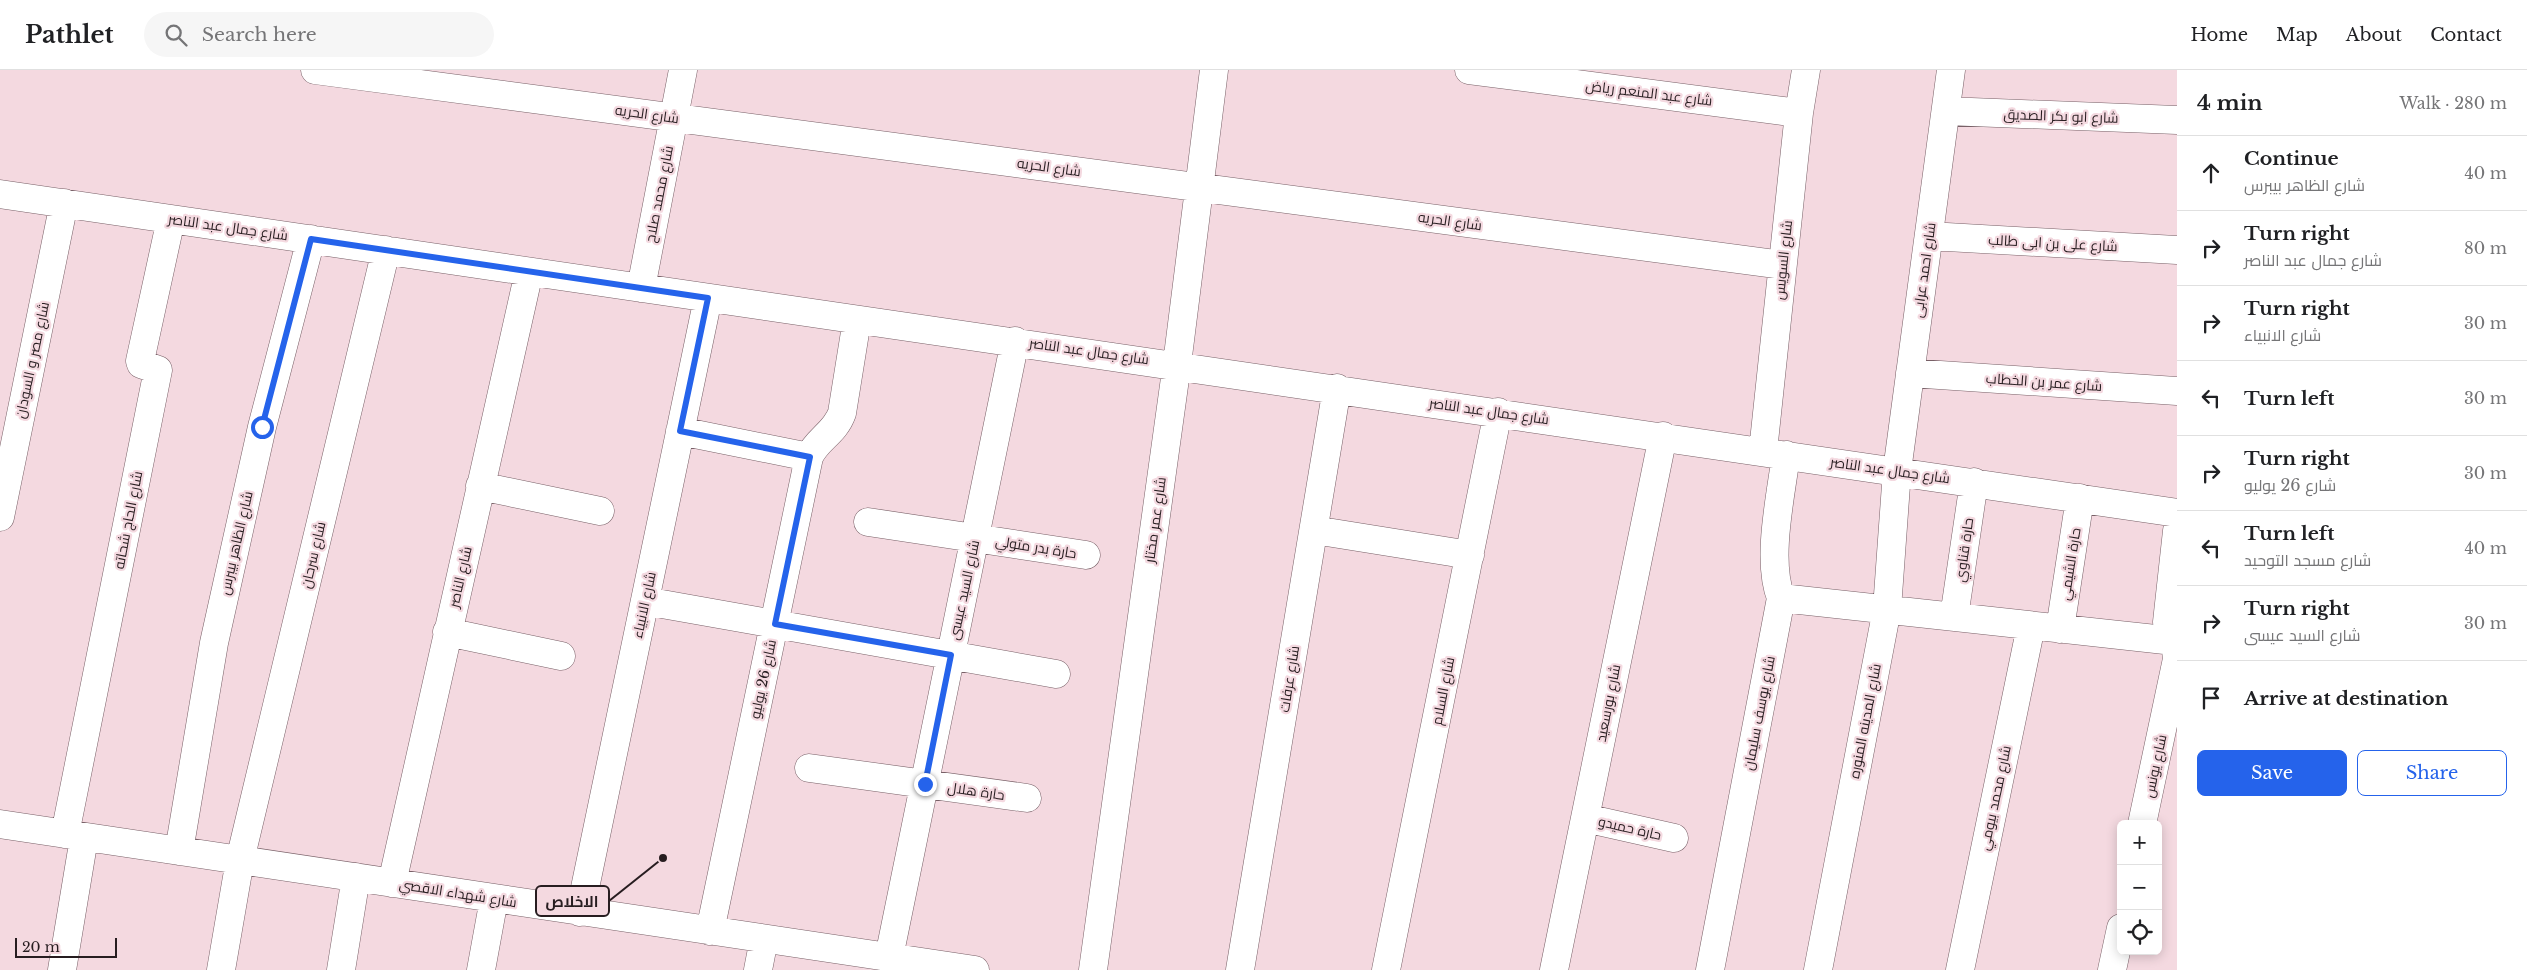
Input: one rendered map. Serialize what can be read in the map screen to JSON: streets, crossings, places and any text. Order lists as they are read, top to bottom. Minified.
{"streets":{"street":["شارع عبد المنعم رياض","شارع الحريه","شارع ابو بكر الصديق","شارع محمد صلاح","شارع جمال عبد الناصر","شارع على بن ابى طالب","شارع السويس","شارع احمد عرابى","شارع مصر و السودان","شارع عمر بن الخطاب","شارع الحاج شحاته","شارع عمر مختار","شارع الظاهر بيبرس","حارة بدر متولي","حارة قناوي","شارع سرحان","حارة الشيمي","شارع الناصر","شارع السيد عيسى","شارع الانبياء","شارع 26 يوليو","شارع عرفات","شارع السلام","شارع بورسعيد","شارع يوسف سليمان","شارع المدينه المنوره","شارع يونس","حارة هلال","شارع محمد بيومي","حارة حميدو","شارع شهداء الاقصي"]},"crossings":[["شارع عبد المنعم رياض","شارع السويس"],["شارع الحريه","شارع محمد صلاح"],["شارع الحريه","شارع السويس"],["شارع الحريه","شارع عمر مختار"],["شارع ابو بكر الصديق","شارع احمد عرابى"],["شارع محمد صلاح","شارع جمال عبد الناصر"],["شارع جمال عبد الناصر","شارع السويس"],["شارع جمال عبد الناصر","شارع احمد عرابى"],["شارع جمال عبد الناصر","شارع مصر و السودان"],["شارع جمال عبد الناصر","شارع الحاج شحاته"],["شارع جمال عبد الناصر","شارع عمر مختار"],["شارع جمال عبد الناصر","شارع الظاهر بيبرس"],["شارع جمال عبد الناصر","حارة قناوي"],["شارع جمال عبد الناصر","شارع سرحان"],["شارع جمال عبد الناصر","حارة الشيمي"],["شارع جمال عبد الناصر","شارع الناصر"],["شارع جمال عبد الناصر","شارع السيد عيسى"],["شارع جمال عبد الناصر","شارع الانبياء"],["شارع جمال عبد الناصر","شارع 26 يوليو"],["شارع جمال عبد الناصر","شارع عرفات"],["شارع جمال عبد الناصر","شارع السلام"],["شارع جمال عبد الناصر","شارع بورسعيد"],["شارع جمال عبد الناصر","شارع يوسف سليمان"],["شارع جمال عبد الناصر","شارع المدينه المنوره"],["شارع على بن ابى طالب","شارع احمد عرابى"],["شارع السويس","شارع يوسف سليمان"],["شارع احمد عرابى","شارع عمر بن الخطاب"],["شارع احمد عرابى","شارع المدينه المنوره"],["شارع الحاج شحاته","شارع شهداء الاقصي"],["شارع الظاهر بيبرس","شارع شهداء الاقصي"],["حارة بدر متولي","شارع السيد عيسى"],["شارع سرحان","شارع شهداء الاقصي"],["شارع الناصر","شارع شهداء الاقصي"],["شارع السيد عيسى","حارة هلال"],["شارع السيد عيسى","شارع شهداء الاقصي"],["شارع الانبياء","شارع شهداء الاقصي"],["شارع 26 يوليو","شارع شهداء الاقصي"],["شارع بورسعيد","حارة حميدو"]],"places":["الاخلاص"],"scale_bar":"20 m","page":{"header":"Pathlet","search":"Search here","nav":["Home","Map","About","Contact"],"heading":["4 min","Walk · 280 m"],"list":[["Continue","شارع الظاهر بيبرس","40 m"],["Turn right","شارع جمال عبد الناصر","80 m"],["Turn right","شارع الانبياء","30 m"],["Turn left","30 m"],["Turn right","شارع 26 يوليو","30 m"],["Turn left","شارع مسجد التوحيد","40 m"],["Turn right","شارع السيد عيسى","30 m"],"Arrive at destination"],"buttons":["Save","Share"],"map_buttons":["+","−"],"scale":"20 m"}}
